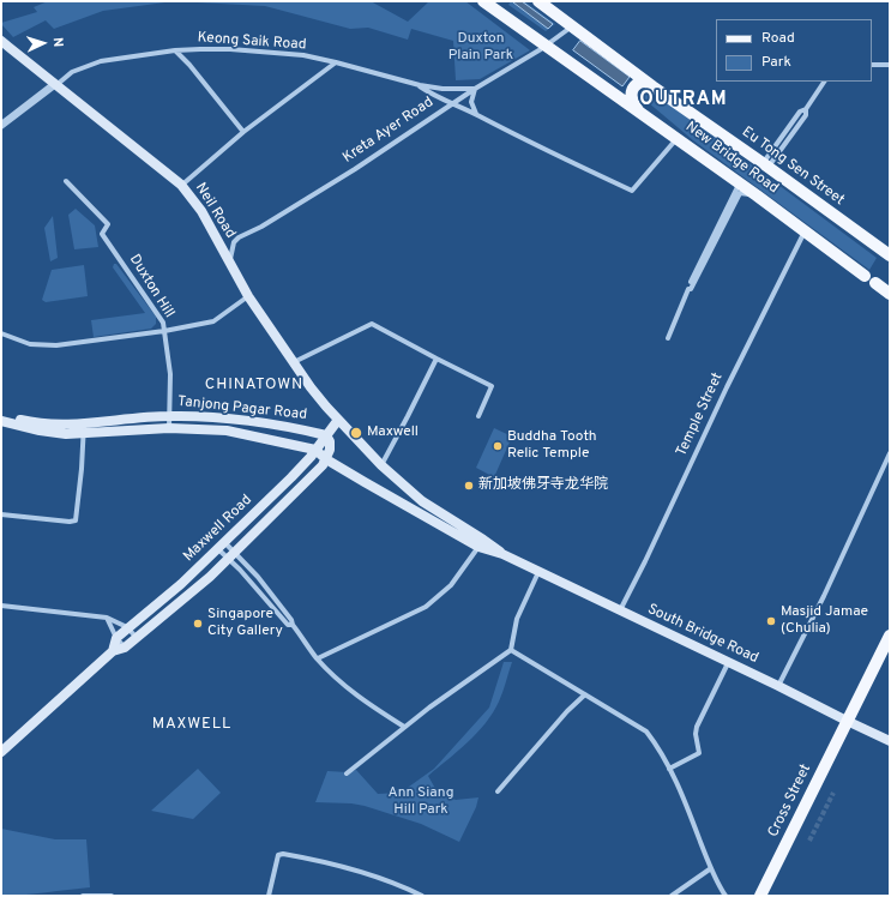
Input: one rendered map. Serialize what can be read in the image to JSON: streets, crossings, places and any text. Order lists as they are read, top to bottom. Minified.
{"streets":{"main road":["New Bridge Road","Eu Tong Sen Street","Neil Road","Tanjong Pagar Road","Maxwell Road","South Bridge Road","Cross Street"],"street":["Keong Saik Road","Kreta Ayer Road","Duxton Hill","Temple Street"]},"crossings":[["Keong Saik Road","Kreta Ayer Road"],["Keong Saik Road","New Bridge Road"],["Keong Saik Road","Neil Road"],["Kreta Ayer Road","New Bridge Road"],["Kreta Ayer Road","Eu Tong Sen Street"],["Kreta Ayer Road","Neil Road"],["New Bridge Road","Temple Street"],["Neil Road","Maxwell Road"],["Neil Road","South Bridge Road"],["Duxton Hill","Tanjong Pagar Road"],["Tanjong Pagar Road","Maxwell Road"],["Tanjong Pagar Road","South Bridge Road"],["Temple Street","South Bridge Road"],["Maxwell Road","South Bridge Road"],["South Bridge Road","Cross Street"]],"districts":["OUTRAM","CHINATOWN","MAXWELL"],"parks":["Duxton Plain Park","Ann Siang Hill Park"],"places":["Maxwell","Buddha Tooth Relic Temple","新加坡佛牙寺龙华院","Masjid Jamae (Chulia)","Singapore City Gallery"],"legend":["Road","Park"],"north":"right"}
